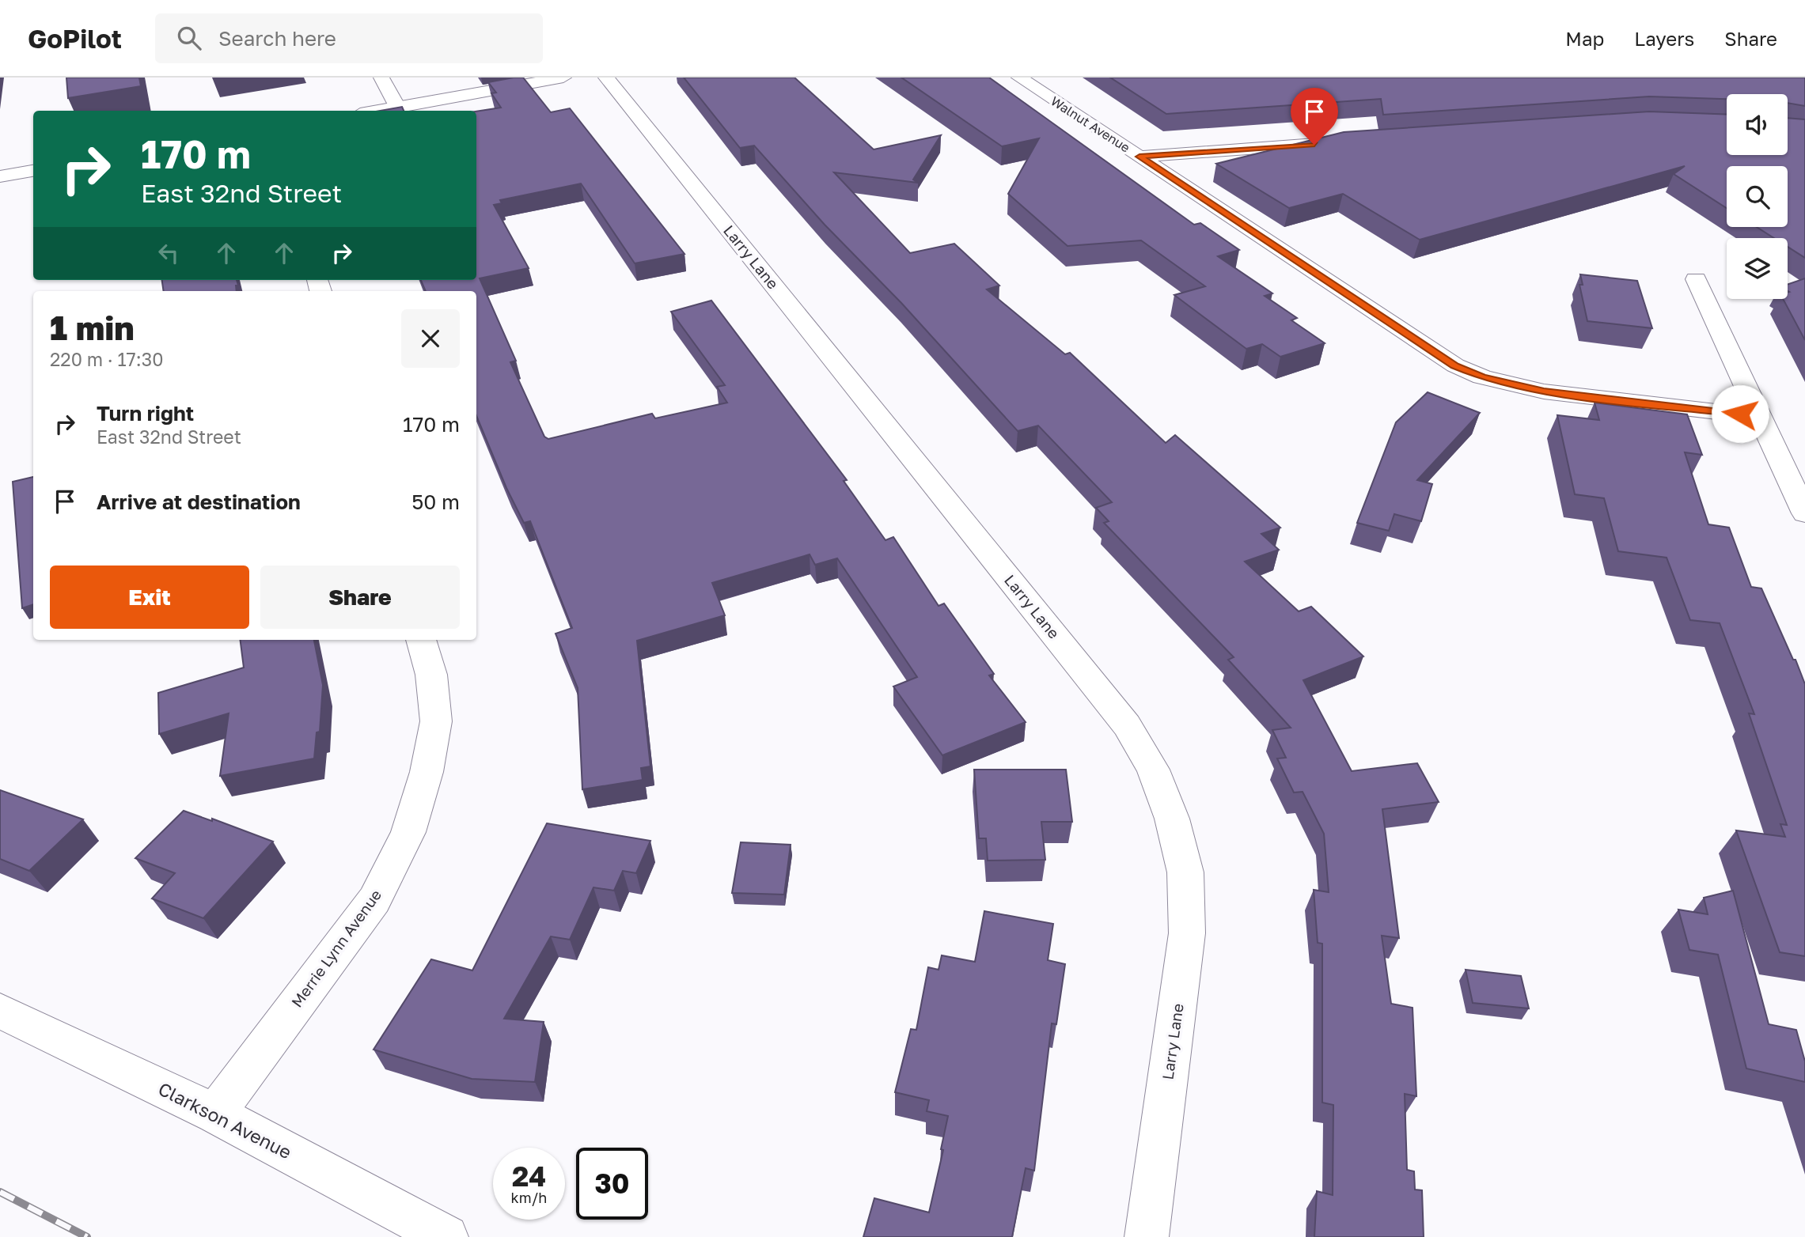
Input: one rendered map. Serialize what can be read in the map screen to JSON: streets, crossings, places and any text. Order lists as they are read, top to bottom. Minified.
{"streets":{"street":["Walnut Avenue","Larry Lane","Merrie Lynn Avenue","Clarkson Avenue"]},"crossings":[["Merrie Lynn Avenue","Clarkson Avenue"]],"page":{"header":"GoPilot","search":"Search here","nav":["Map","Layers","Share"],"turn":["170 m","East 32nd Street"],"heading":["1 min","220 m · 17:30"],"list":[{"name":"Turn right","note":"East 32nd Street","value":"170 m"},{"name":"Arrive at destination","value":"50 m"}],"buttons":["Exit","Share"],"speed":"24 km/h","limit":"30"}}
